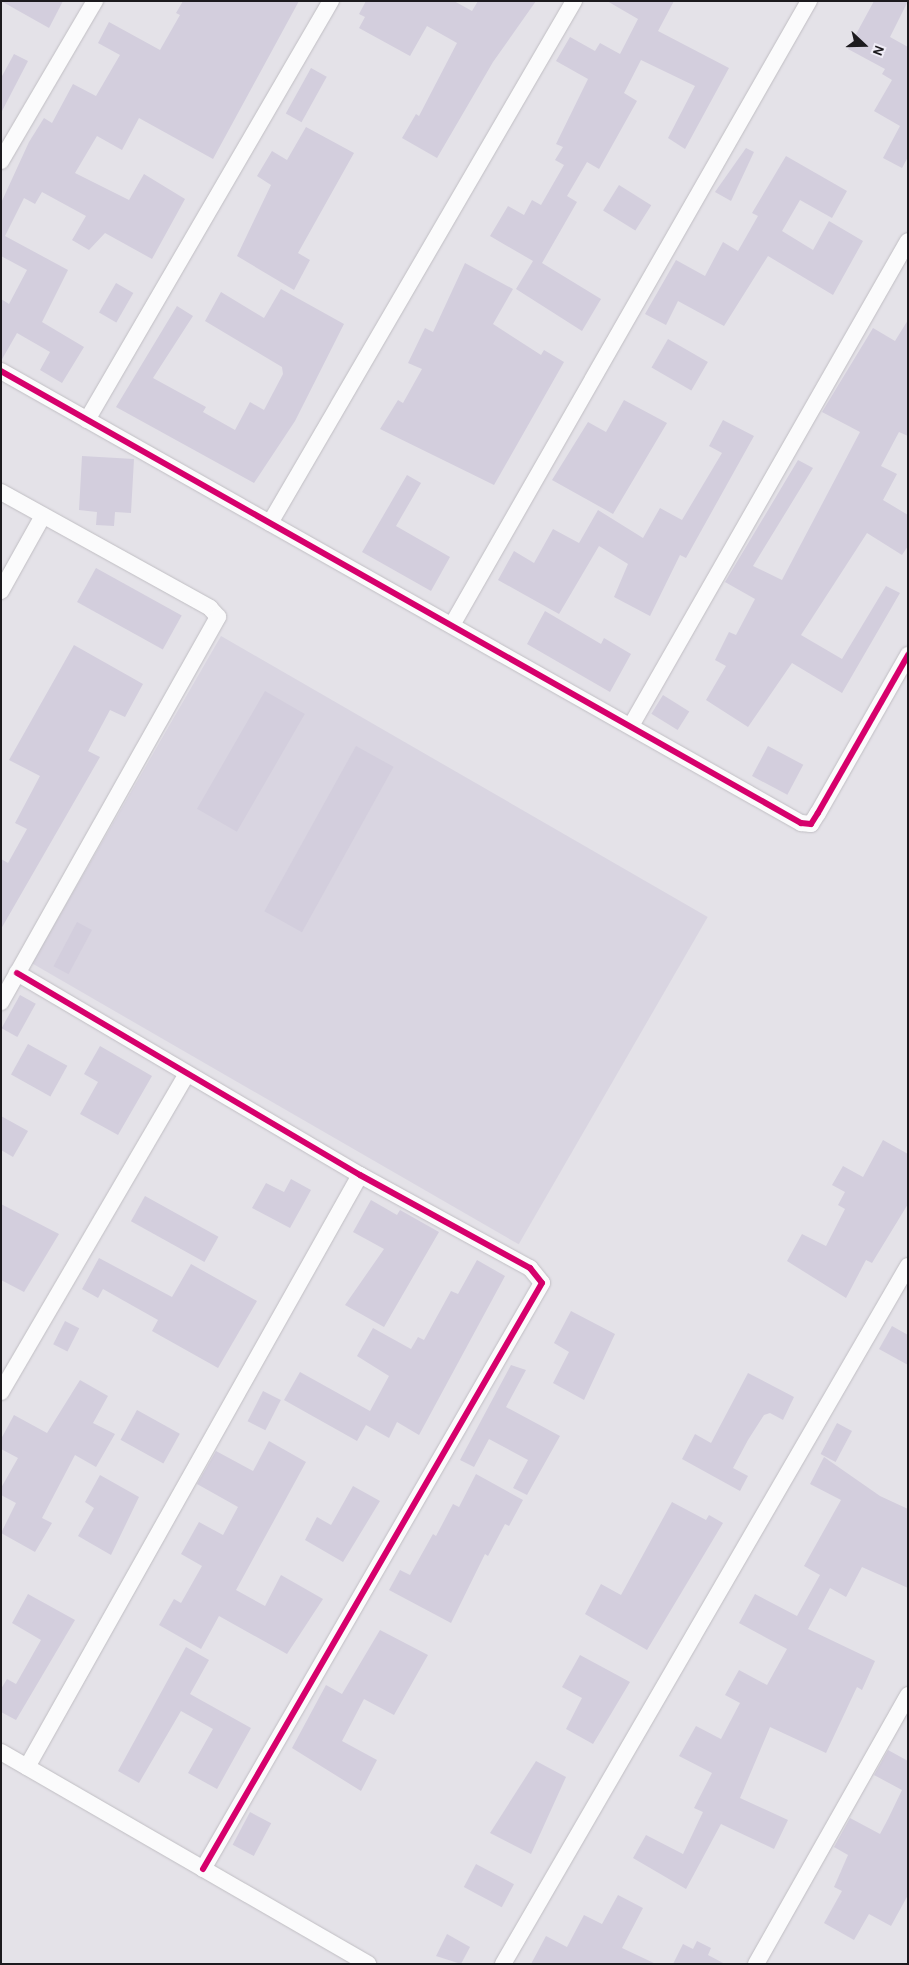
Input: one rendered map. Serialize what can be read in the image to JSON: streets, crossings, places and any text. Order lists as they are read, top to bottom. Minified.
{"north":"right"}
